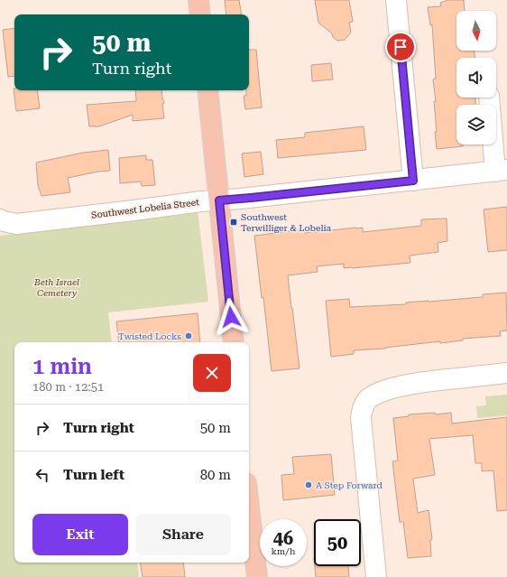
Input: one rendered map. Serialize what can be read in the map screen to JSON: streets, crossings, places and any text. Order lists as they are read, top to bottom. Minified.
{"streets":{"street":["Southwest Lobelia Street"]},"parks":["Beth Israel Cemetery"],"places":{"transit":["Southwest Terwilliger & Lobelia"],"other":["Twisted Locks","A Step Forward"]},"north":"bottom","page":{"turn":["50 m","Turn right"],"heading":["1 min","180 m · 12:51"],"list":[{"name":"Turn right","value":"50 m"},{"name":"Turn left","value":"80 m"}],"buttons":["Exit","Share"],"speed":"46 km/h","limit":"50"}}
